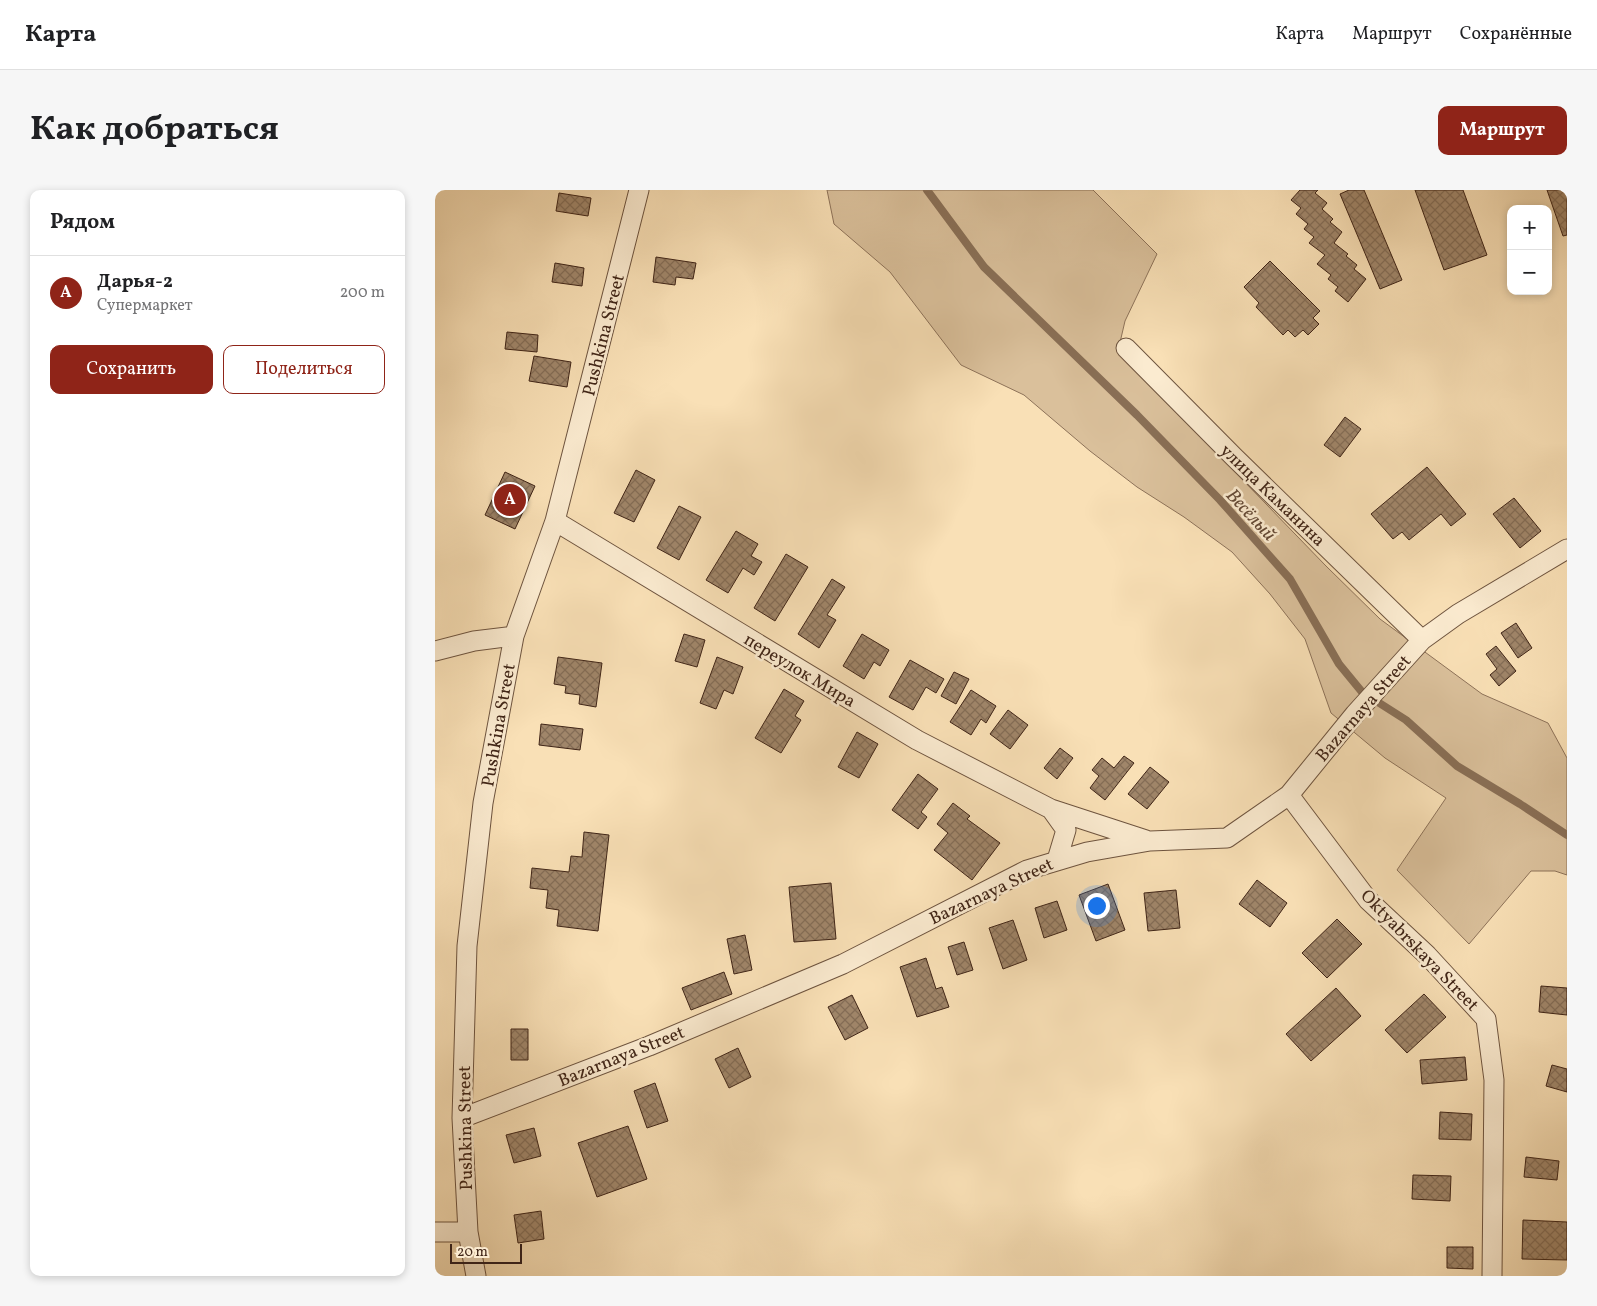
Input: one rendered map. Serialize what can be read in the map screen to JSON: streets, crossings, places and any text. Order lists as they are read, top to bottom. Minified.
{"streets":{"street":["Pushkina Street","улица Каманина","переулок Мира","Bazarnaya Street","Oktyabrskaya Street"]},"crossings":[["Pushkina Street","переулок Мира"],["Pushkina Street","Bazarnaya Street"],["улица Каманина","Bazarnaya Street"],["переулок Мира","Bazarnaya Street"],["Bazarnaya Street","Oktyabrskaya Street"]],"water":["Весёлый"],"scale_bar":"20 m","page":{"header":"Карта","nav":["Карта","Маршрут","Сохранённые"],"title":"Как добраться","buttons":["Маршрут",["Сохранить","Поделиться"]],"heading":"Рядом","map_buttons":["+","−"],"list":[{"mark":"A","name":"Дарья-2","note":"Супермаркет","value":"200 m"}],"pins":"A","scale":"20 m"}}
